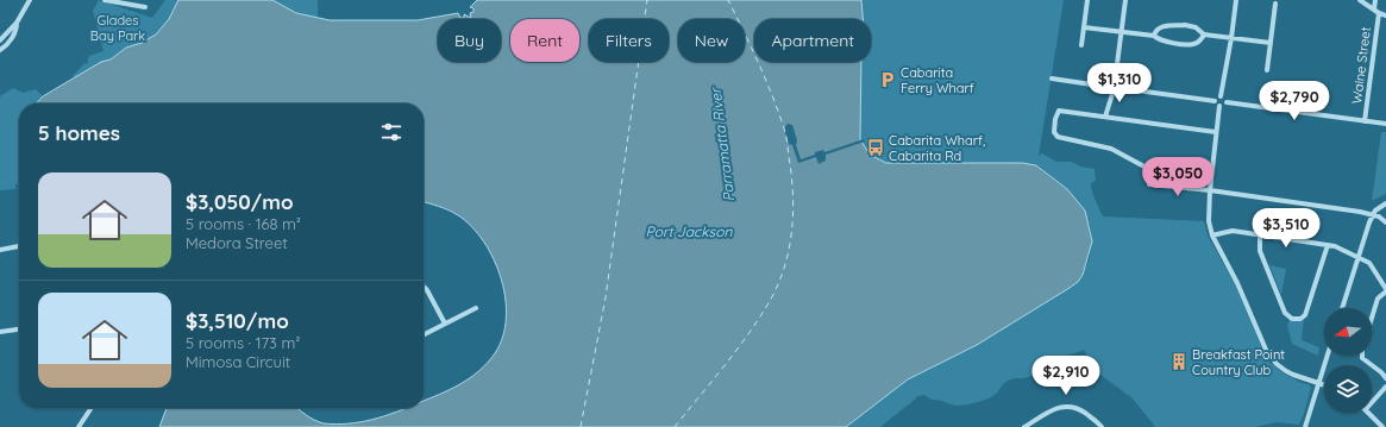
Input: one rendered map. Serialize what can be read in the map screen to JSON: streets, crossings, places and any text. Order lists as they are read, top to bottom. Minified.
{"streets":{"street":["Waine Street"]},"water":["Parramatta River","Port Jackson"],"parks":["Glades Bay Park"],"places":{"parking":["Cabarita Ferry Wharf"],"bus stop":["Cabarita Wharf, Cabarita Rd"],"building":["Breakfast Point Country Club"]},"north":"left","page":{"chip":["Buy","Rent","Filters","New","Apartment"],"price":["$1,310","$2,790","$3,050","$3,510","$2,910"],"heading":"5 homes","list":[{"name":"$3,050/mo","note":"5 rooms · 168 m² · Medora Street"},{"name":"$3,510/mo","note":"5 rooms · 173 m² · Mimosa Circuit"}]}}
